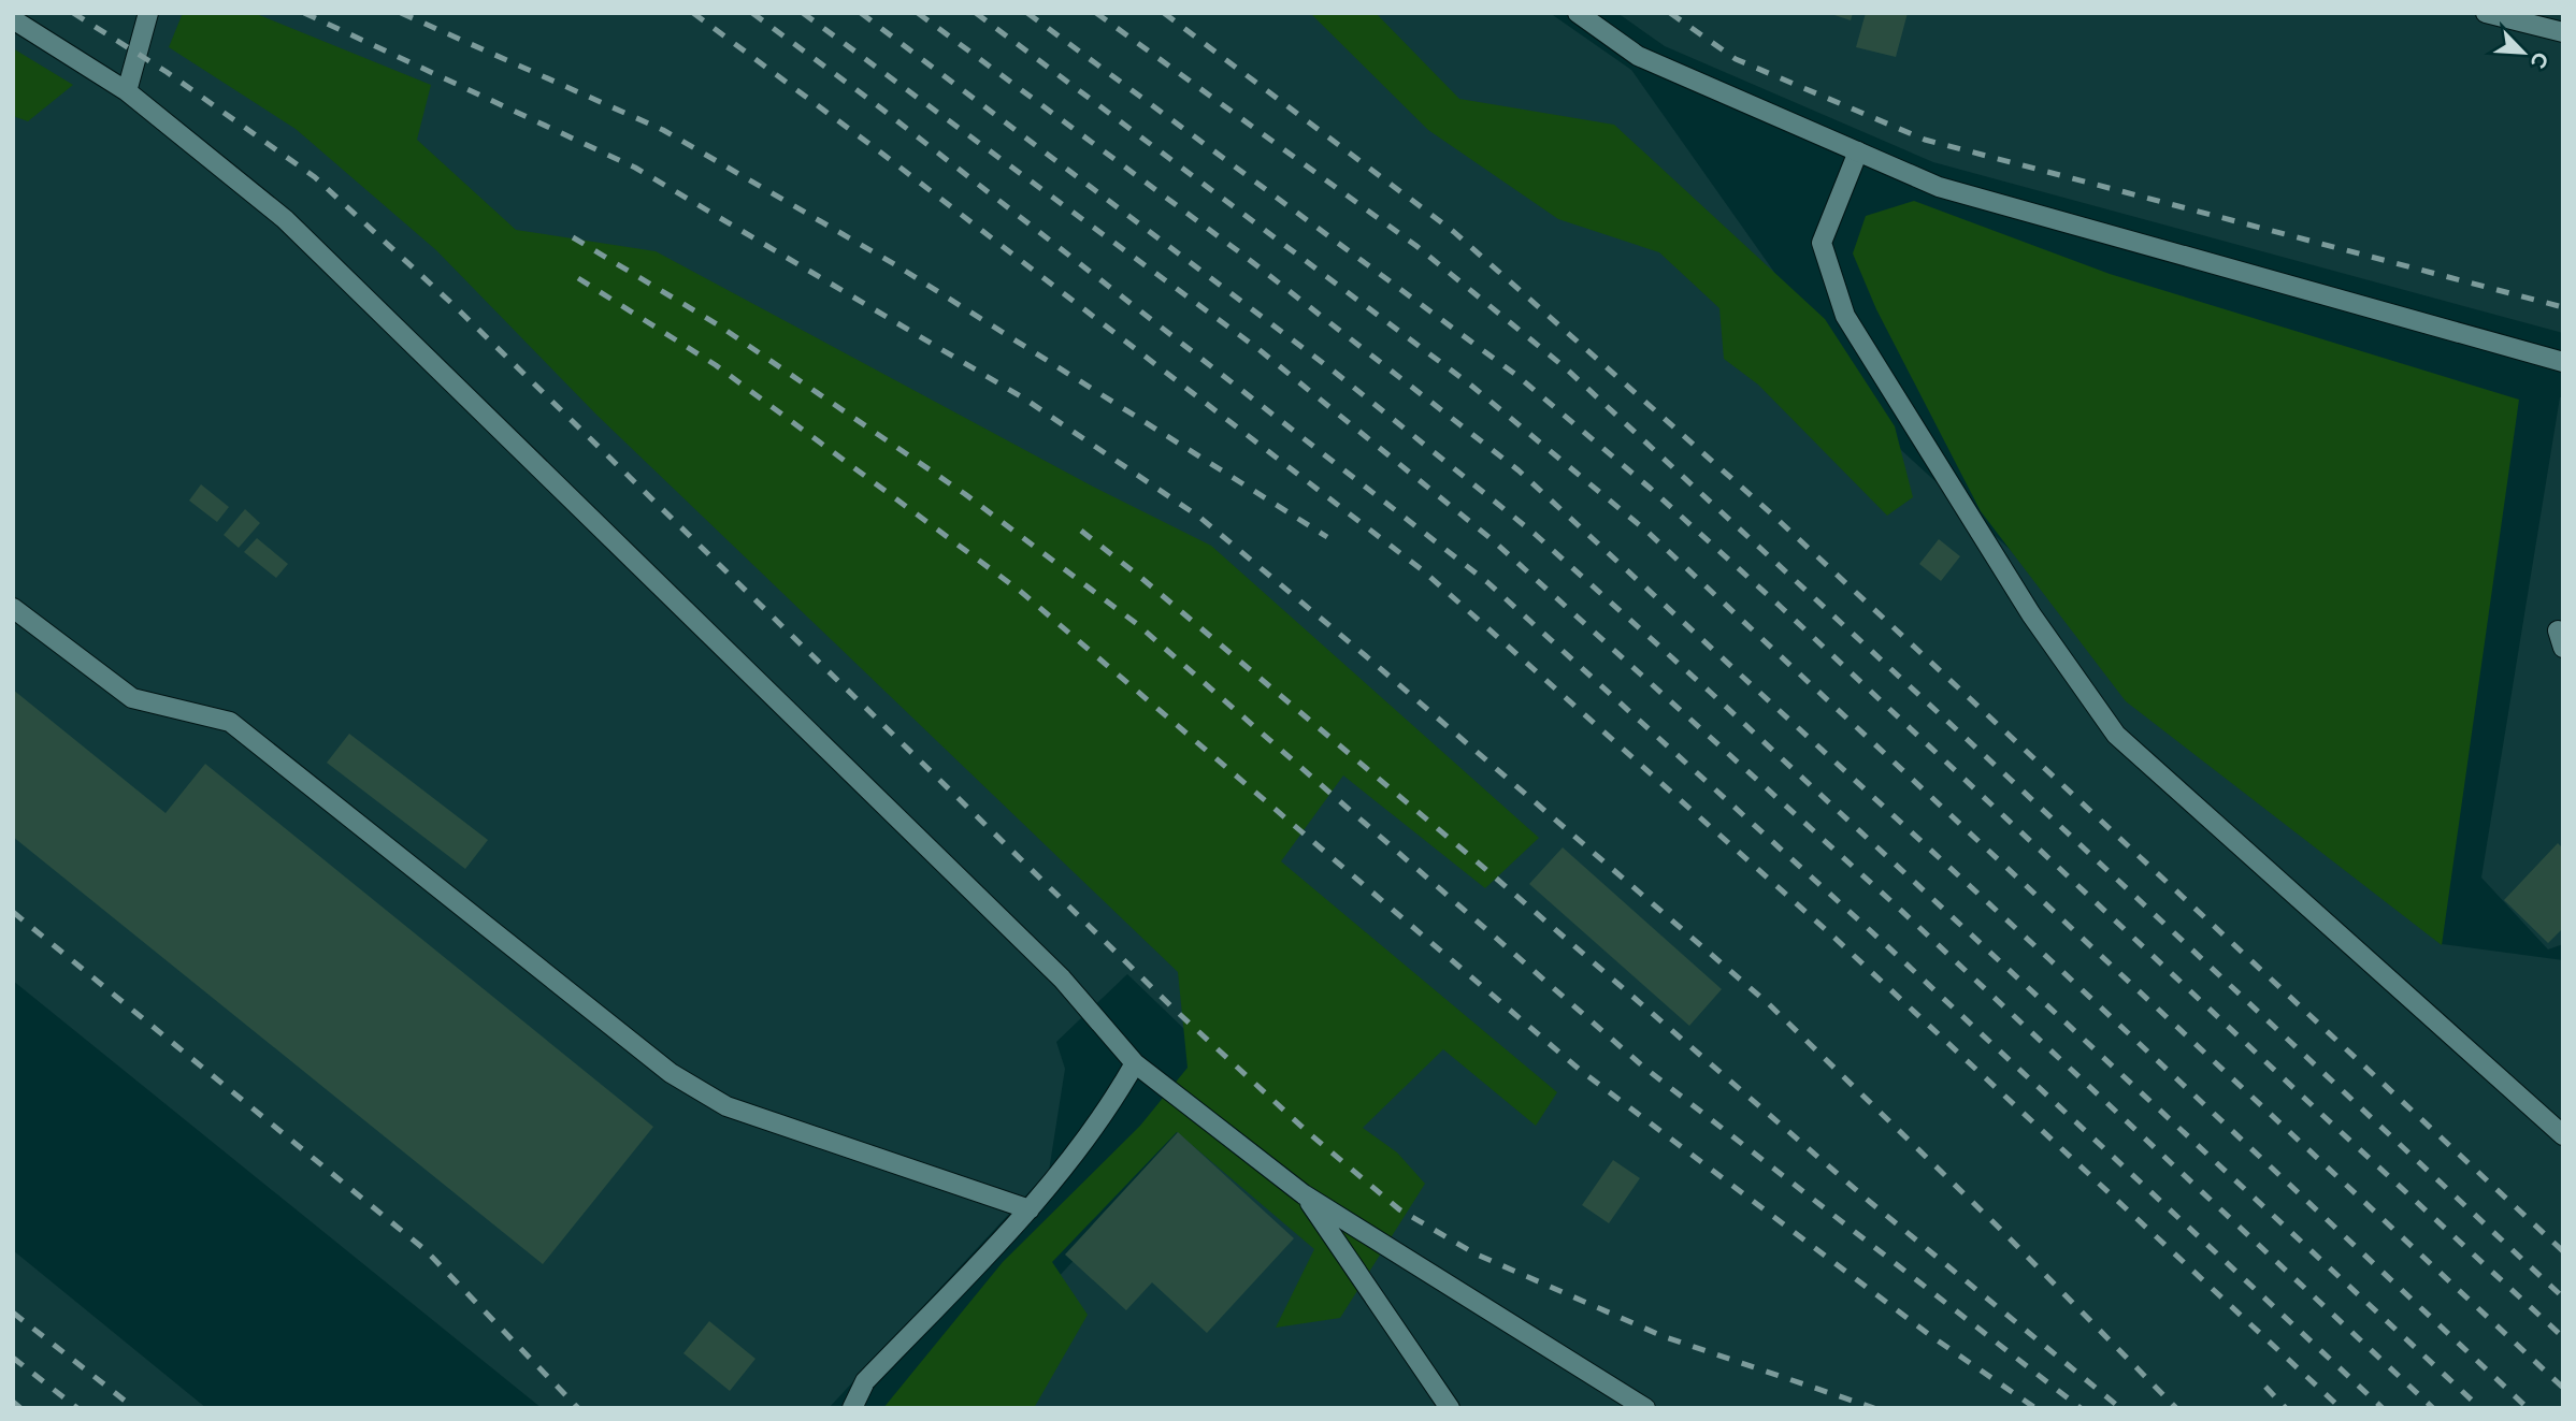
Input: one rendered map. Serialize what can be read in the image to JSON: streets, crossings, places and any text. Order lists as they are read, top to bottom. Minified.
{"north":"bottom right"}
